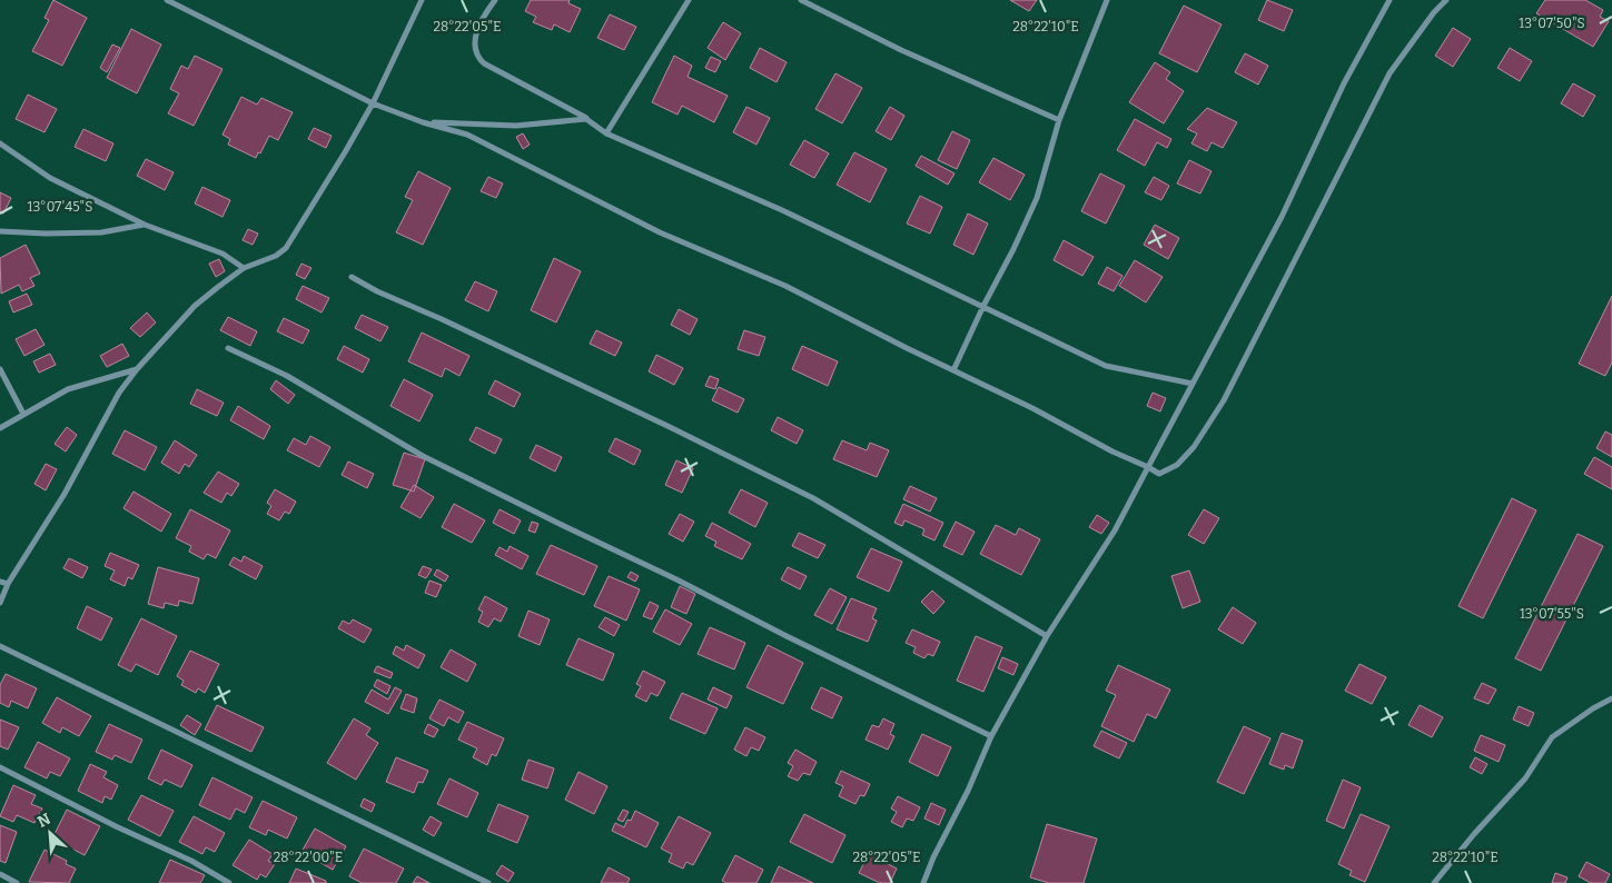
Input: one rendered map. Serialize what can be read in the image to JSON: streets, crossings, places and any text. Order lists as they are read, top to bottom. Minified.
{"north":"top left","coordinates":["13°07'50\"S","28°22'05\"E","28°22'10\"E","13°07'45\"S","13°07'55\"S","28°22'00\"E"]}
